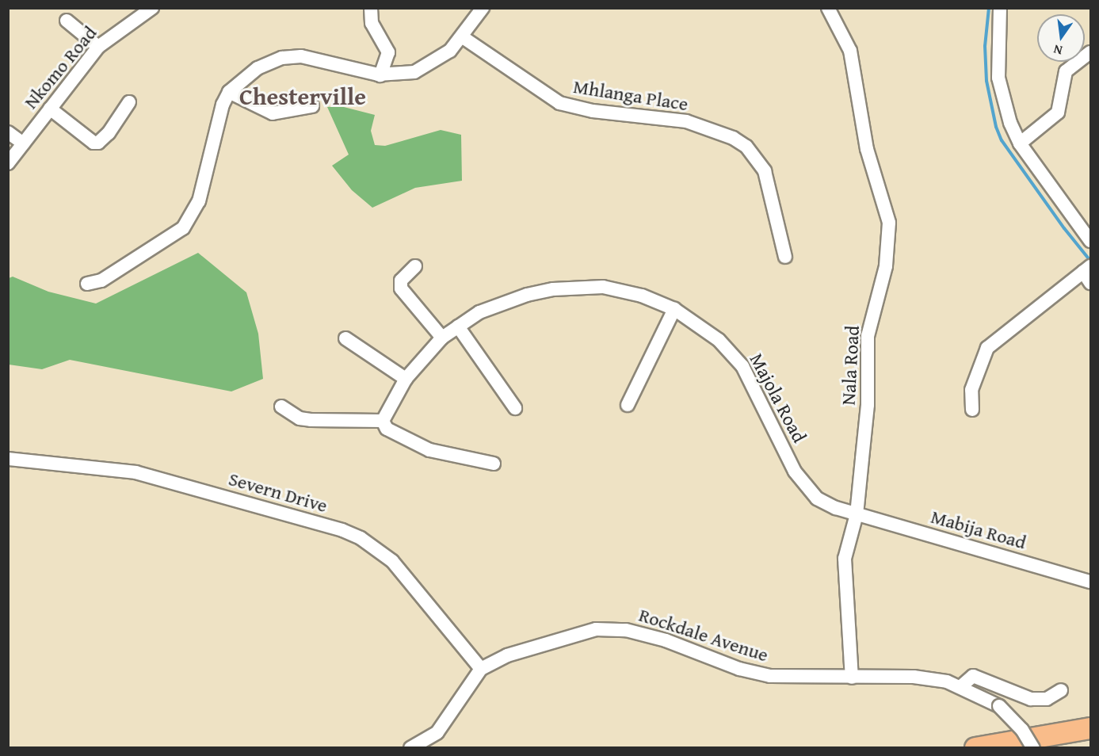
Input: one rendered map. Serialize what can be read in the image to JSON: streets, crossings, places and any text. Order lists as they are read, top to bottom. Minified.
{"streets":{"street":["Nkomo Road","Mhlanga Place","Nala Road","Majola Road","Severn Drive","Mabija Road","Rockdale Avenue"]},"crossings":[["Nala Road","Majola Road"],["Nala Road","Mabija Road"],["Nala Road","Rockdale Avenue"],["Majola Road","Mabija Road"],["Severn Drive","Rockdale Avenue"]],"districts":["Chesterville"],"north":"bottom"}
